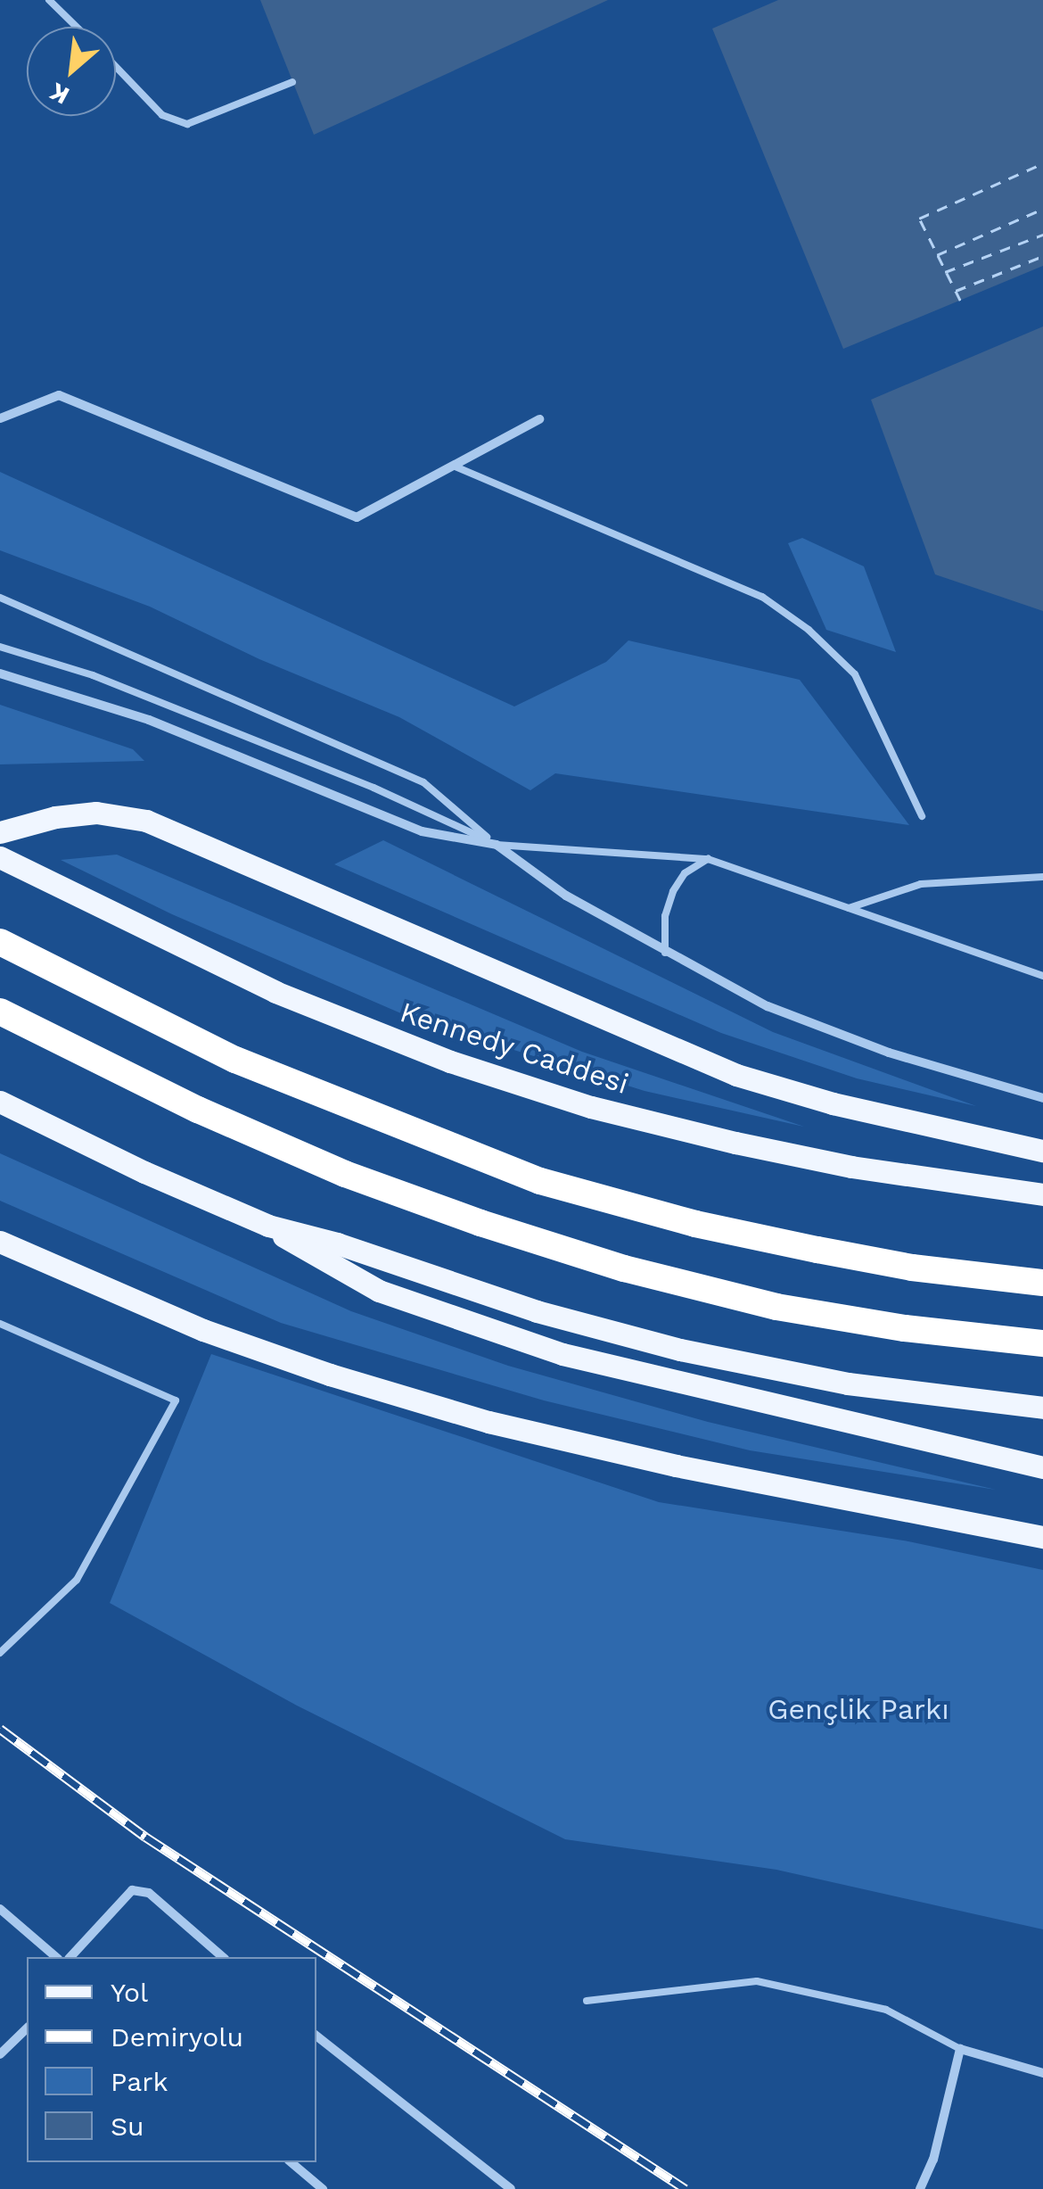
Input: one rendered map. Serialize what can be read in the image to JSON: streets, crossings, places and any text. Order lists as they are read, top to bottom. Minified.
{"streets":{"main road":["Kennedy Caddesi"]},"parks":["Gençlik Parkı"],"legend":["Yol","Demiryolu","Park","Su"],"north":"bottom left"}
